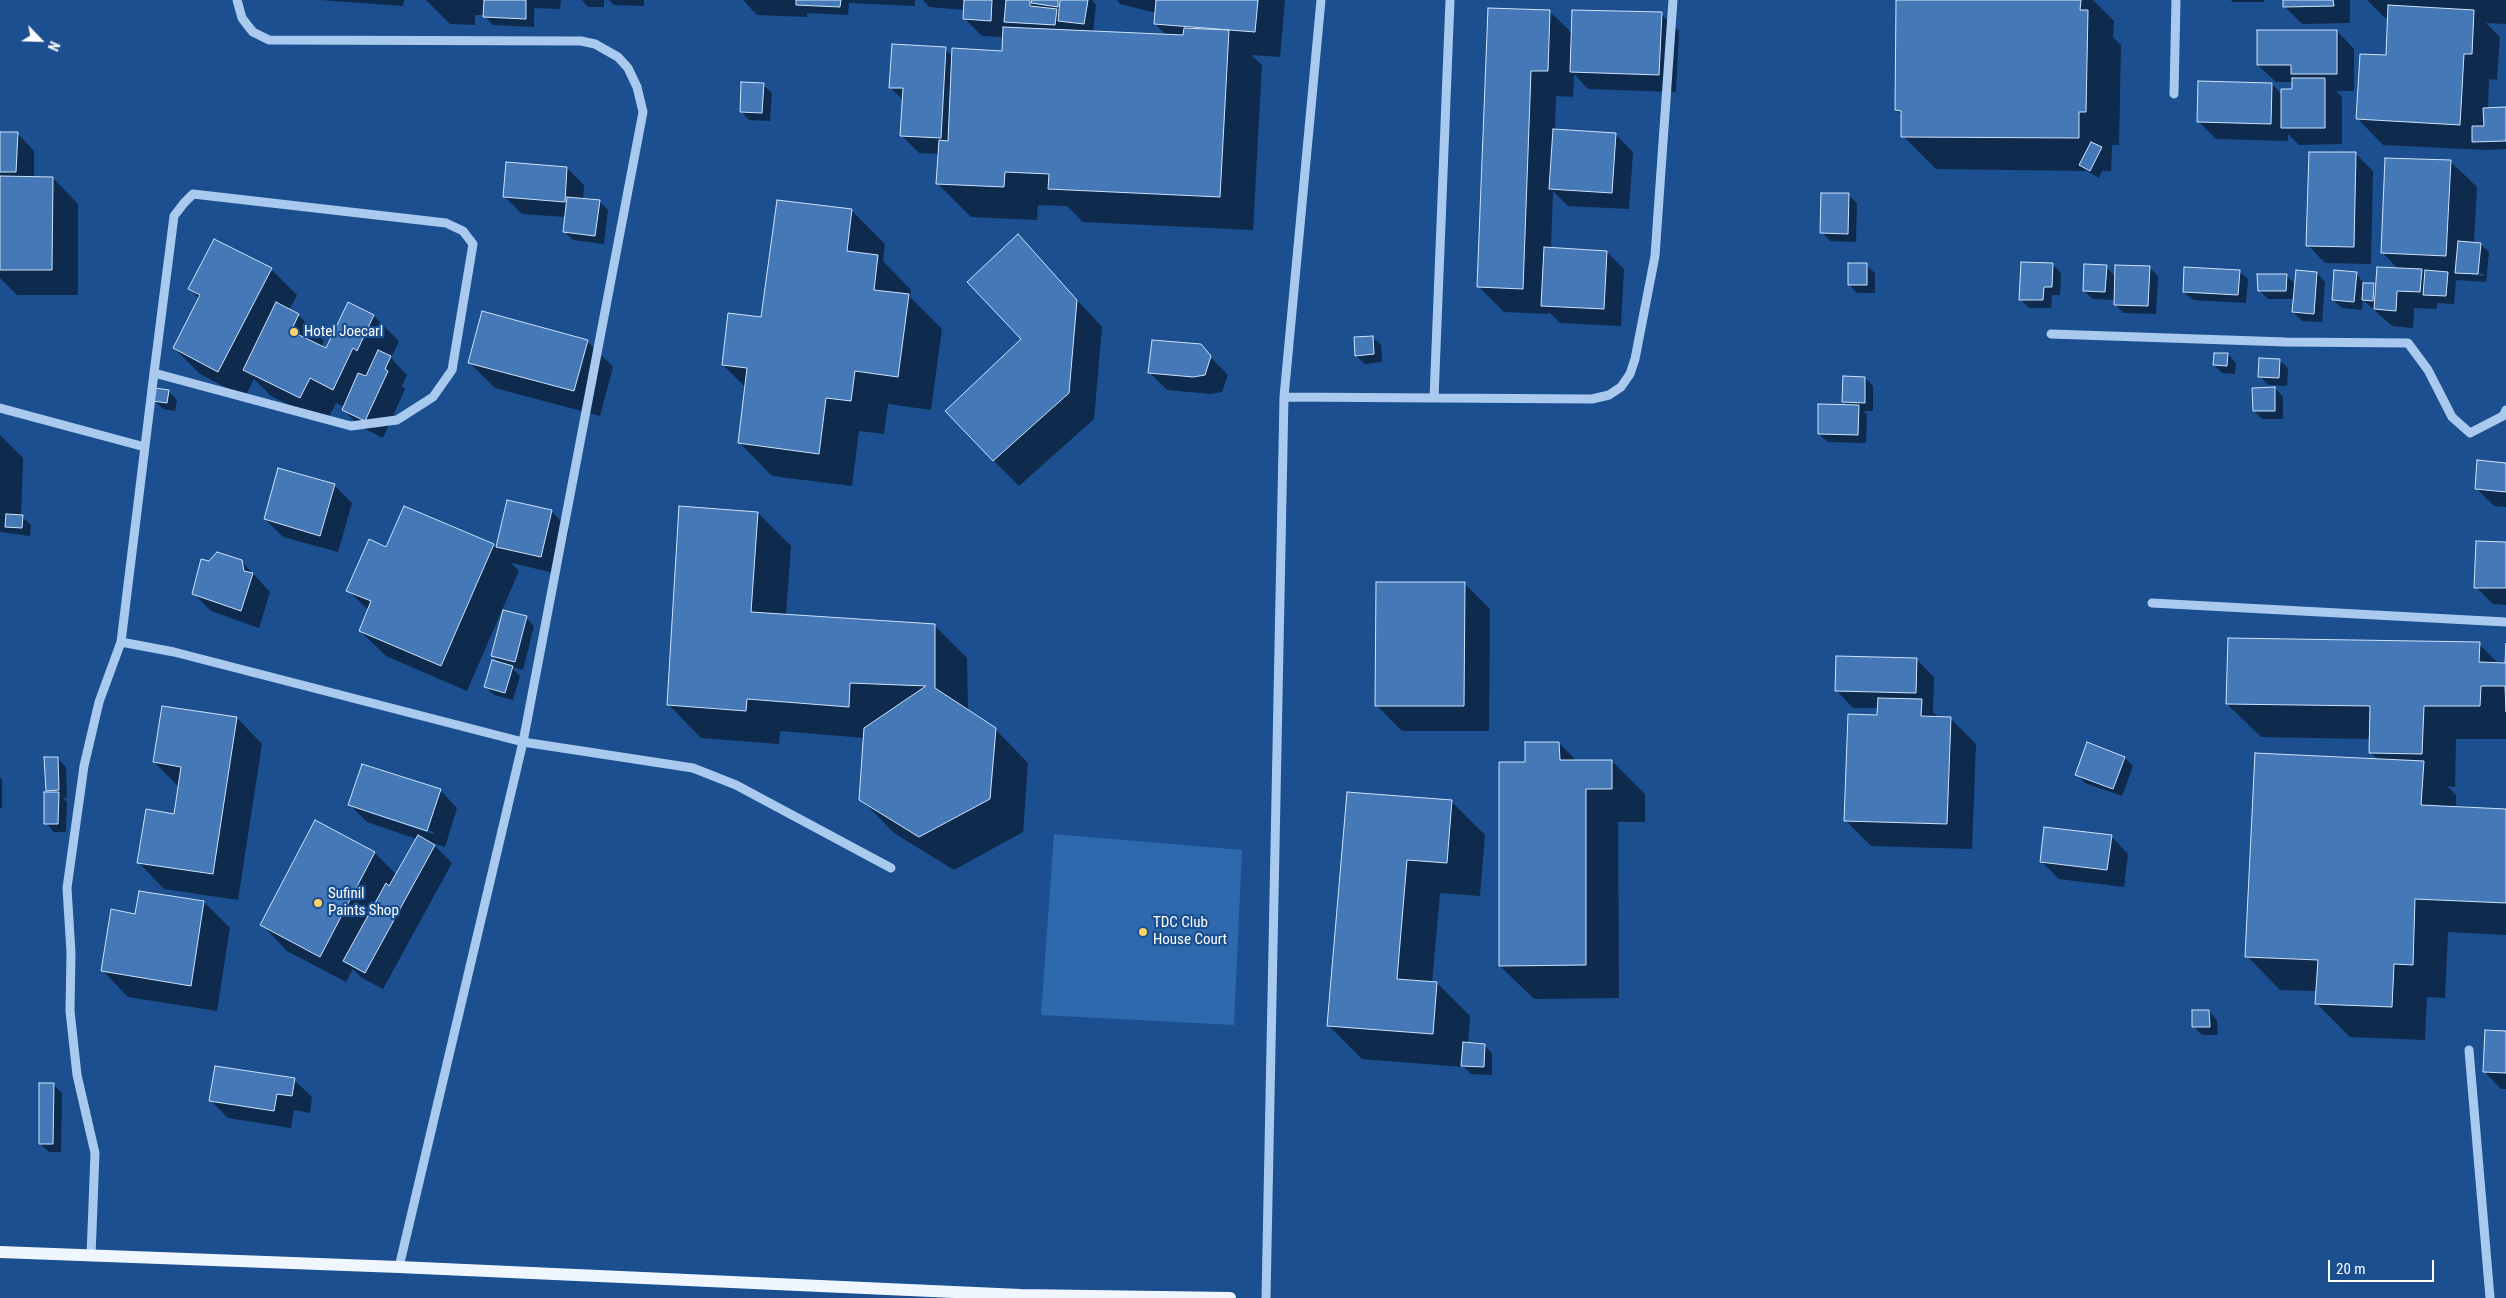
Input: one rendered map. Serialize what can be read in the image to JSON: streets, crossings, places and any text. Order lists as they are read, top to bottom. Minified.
{"places":["Hotel Joecarl","Sufinil Paints Shop","TDC Club House Court"],"scale_bar":"20 m","north":"bottom right"}
